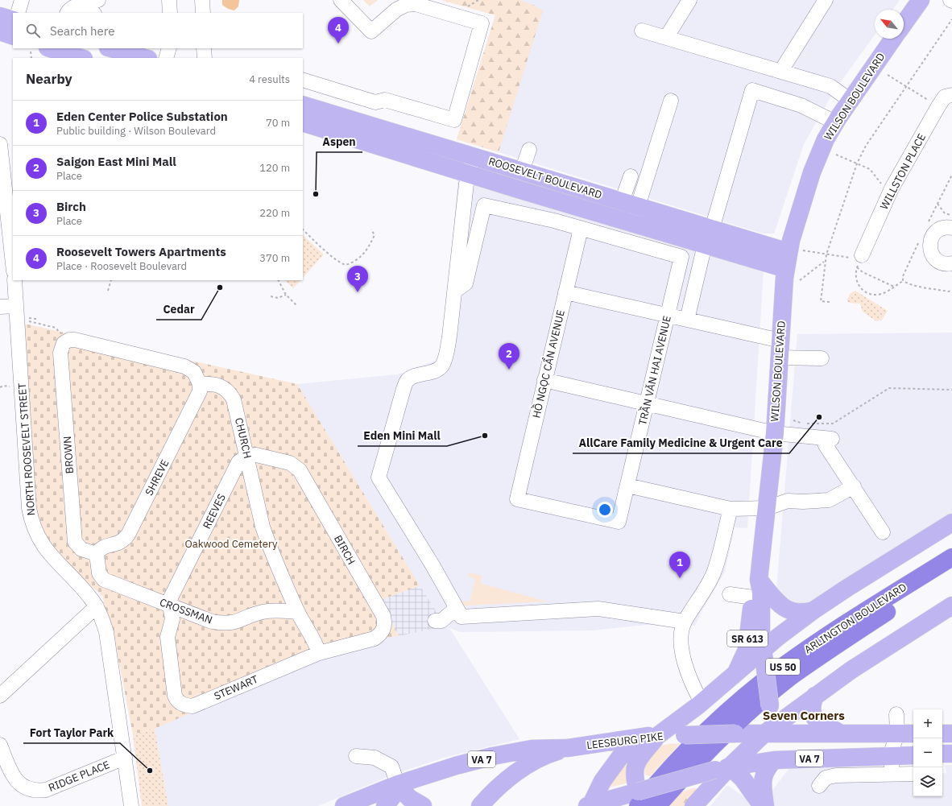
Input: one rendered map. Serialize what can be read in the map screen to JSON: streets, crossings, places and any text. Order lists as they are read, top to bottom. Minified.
{"streets":{"highway":["ARLINGTON BOULEVARD","US 50"],"main road":["WILSON BOULEVARD","ROOSEVELT BOULEVARD","SR 613","LEESBURG PIKE","VA 7"],"street":["WILLSTON PLACE","HỒ NGỌC CẨN AVENUE","TRẦN VĂN HAI AVENUE","CHURCH","NORTH ROOSEVELT STREET","BROWN","SHREVE","REEVES","BIRCH","CROSSMAN","STEWART","RIDGE PLACE"]},"crossings":[["WILSON BOULEVARD","ROOSEVELT BOULEVARD"],["WILSON BOULEVARD","SR 613"],["WILSON BOULEVARD","LEESBURG PIKE"],["HỒ NGỌC CẨN AVENUE","TRẦN VĂN HAI AVENUE"],["CHURCH","SHREVE"],["CHURCH","REEVES"],["CHURCH","BIRCH"],["CHURCH","CROSSMAN"],["CHURCH","STEWART"],["NORTH ROOSEVELT STREET","RIDGE PLACE"],["BROWN","SHREVE"],["REEVES","BIRCH"],["REEVES","CROSSMAN"],["REEVES","STEWART"],["BIRCH","STEWART"],["CROSSMAN","STEWART"],["ARLINGTON BOULEVARD","VA 7"]],"districts":["Seven Corners"],"parks":["Oakwood Cemetery"],"places":["Aspen","Cedar","AllCare Family Medicine & Urgent Care","Eden Mini Mall","Fort Taylor Park"],"north":"top left","page":{"search":"Search here","pins":["4","3","2","1"],"heading":["Nearby","4 results"],"list":[{"mark":"1","name":"Eden Center Police Substation","note":"Public building · Wilson Boulevard","value":"70 m"},{"mark":"2","name":"Saigon East Mini Mall","note":"Place","value":"120 m"},{"mark":"3","name":"Birch","note":"Place","value":"220 m"},{"mark":"4","name":"Roosevelt Towers Apartments","note":"Place · Roosevelt Boulevard","value":"370 m"}],"map_buttons":["+","−"]}}
